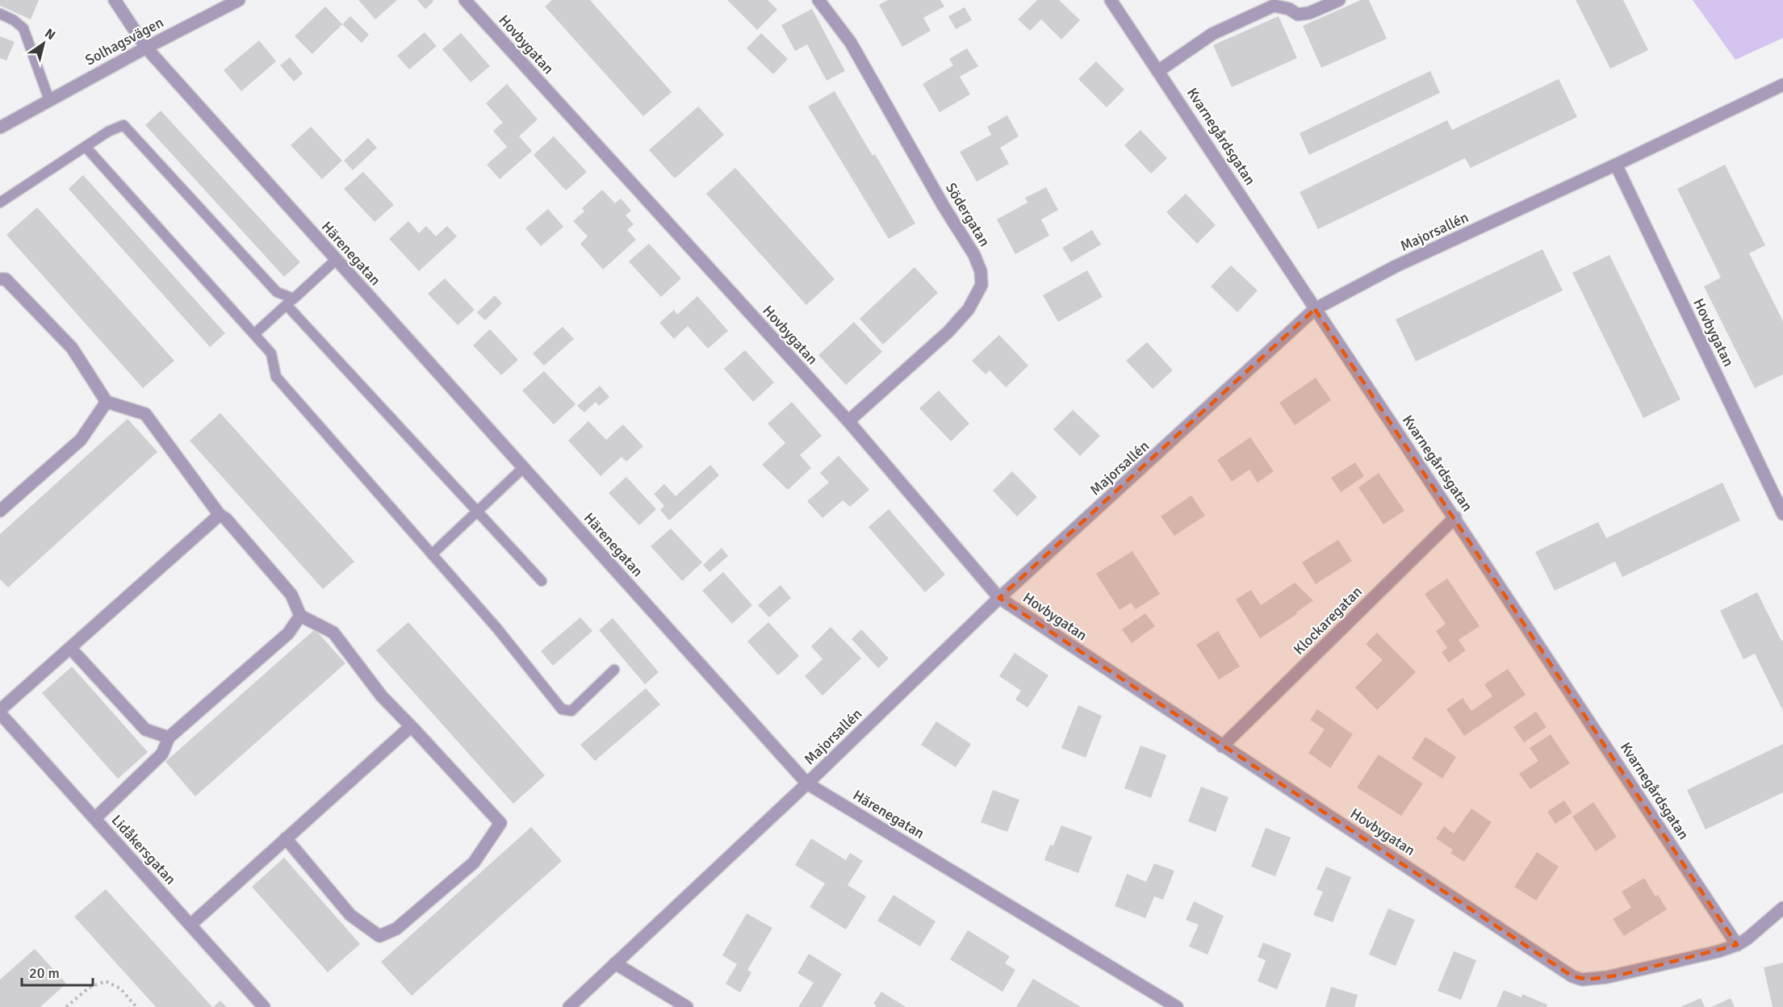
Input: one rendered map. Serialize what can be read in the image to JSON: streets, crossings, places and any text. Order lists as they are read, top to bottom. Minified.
{"streets":{"street":["Solhagsvägen","Hovbygatan","Kvarnegårdsgatan","Södergatan","Majorsallén","Härenegatan","Klockaregatan","Lidåkersgatan"]},"crossings":[["Solhagsvägen","Härenegatan"],["Hovbygatan","Kvarnegårdsgatan"],["Hovbygatan","Södergatan"],["Hovbygatan","Majorsallén"],["Hovbygatan","Klockaregatan"],["Kvarnegårdsgatan","Majorsallén"],["Kvarnegårdsgatan","Klockaregatan"],["Majorsallén","Härenegatan"]],"scale_bar":"20 m","north":"top right"}
